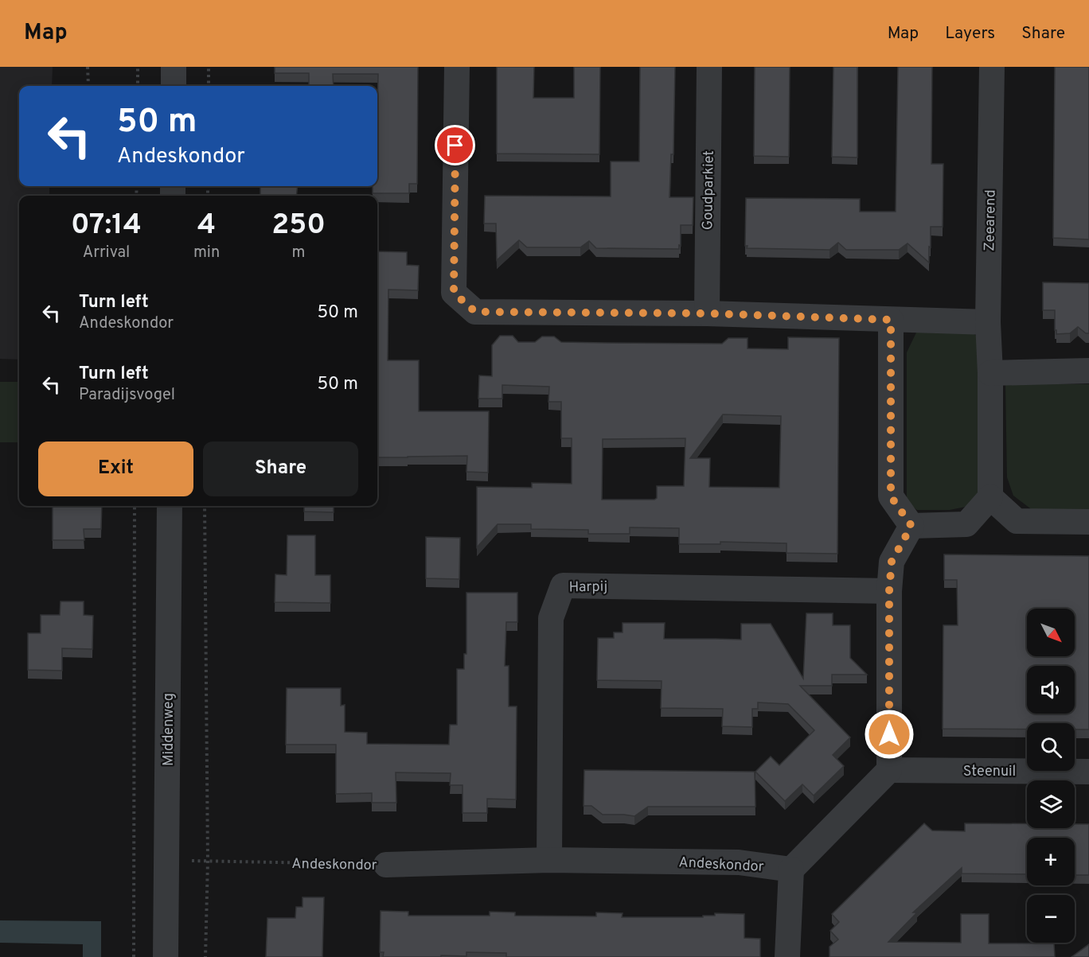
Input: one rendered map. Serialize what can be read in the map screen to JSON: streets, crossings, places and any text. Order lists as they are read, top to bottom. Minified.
{"streets":{"street":["Goudparkiet","Zeearend","Harpij","Middenweg","Steenuil","Andeskondor"]},"crossings":[["Harpij","Andeskondor"],["Middenweg","Andeskondor"]],"north":"bottom right","page":{"header":"Map","nav":["Map","Layers","Share"],"turn":["50 m","Andeskondor"],"eta":["07:14","Arrival","4","min","250","m"],"list":[{"name":"Turn left","note":"Andeskondor","value":"50 m"},{"name":"Turn left","note":"Paradijsvogel","value":"50 m"}],"buttons":["Exit","Share"],"map_buttons":["+","−"]}}
